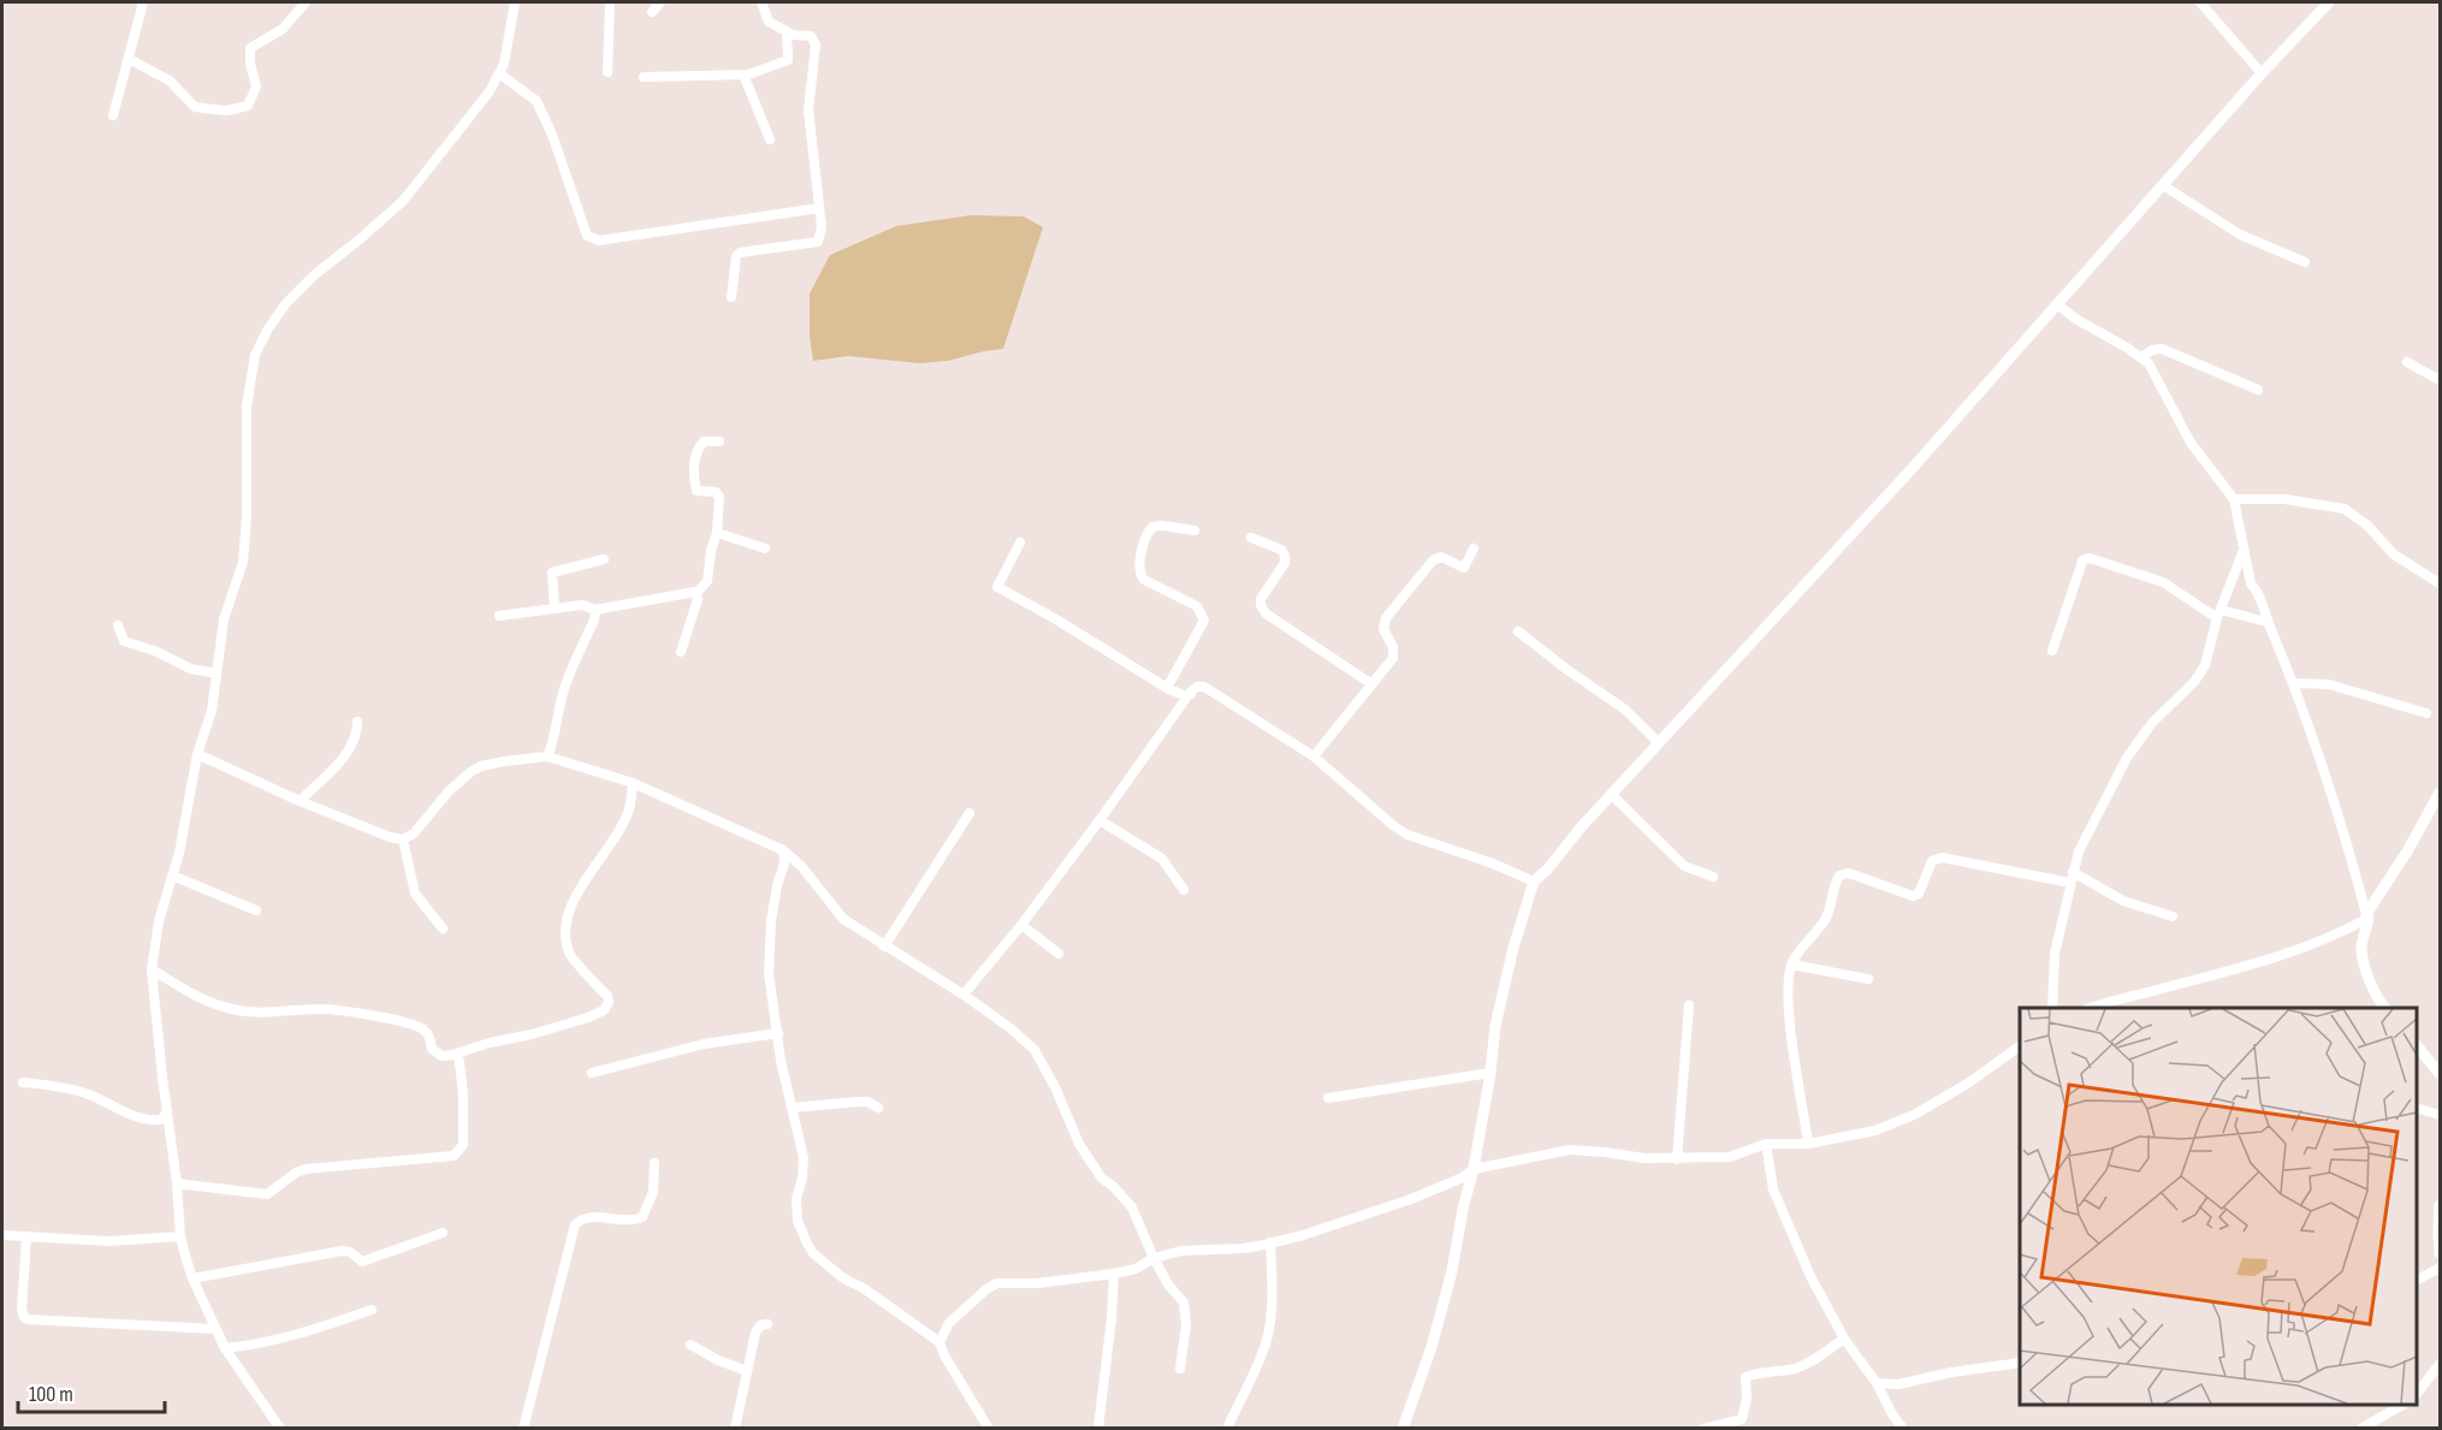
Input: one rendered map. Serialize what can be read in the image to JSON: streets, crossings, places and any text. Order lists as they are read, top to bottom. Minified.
{"scale_bar":"100 m"}
